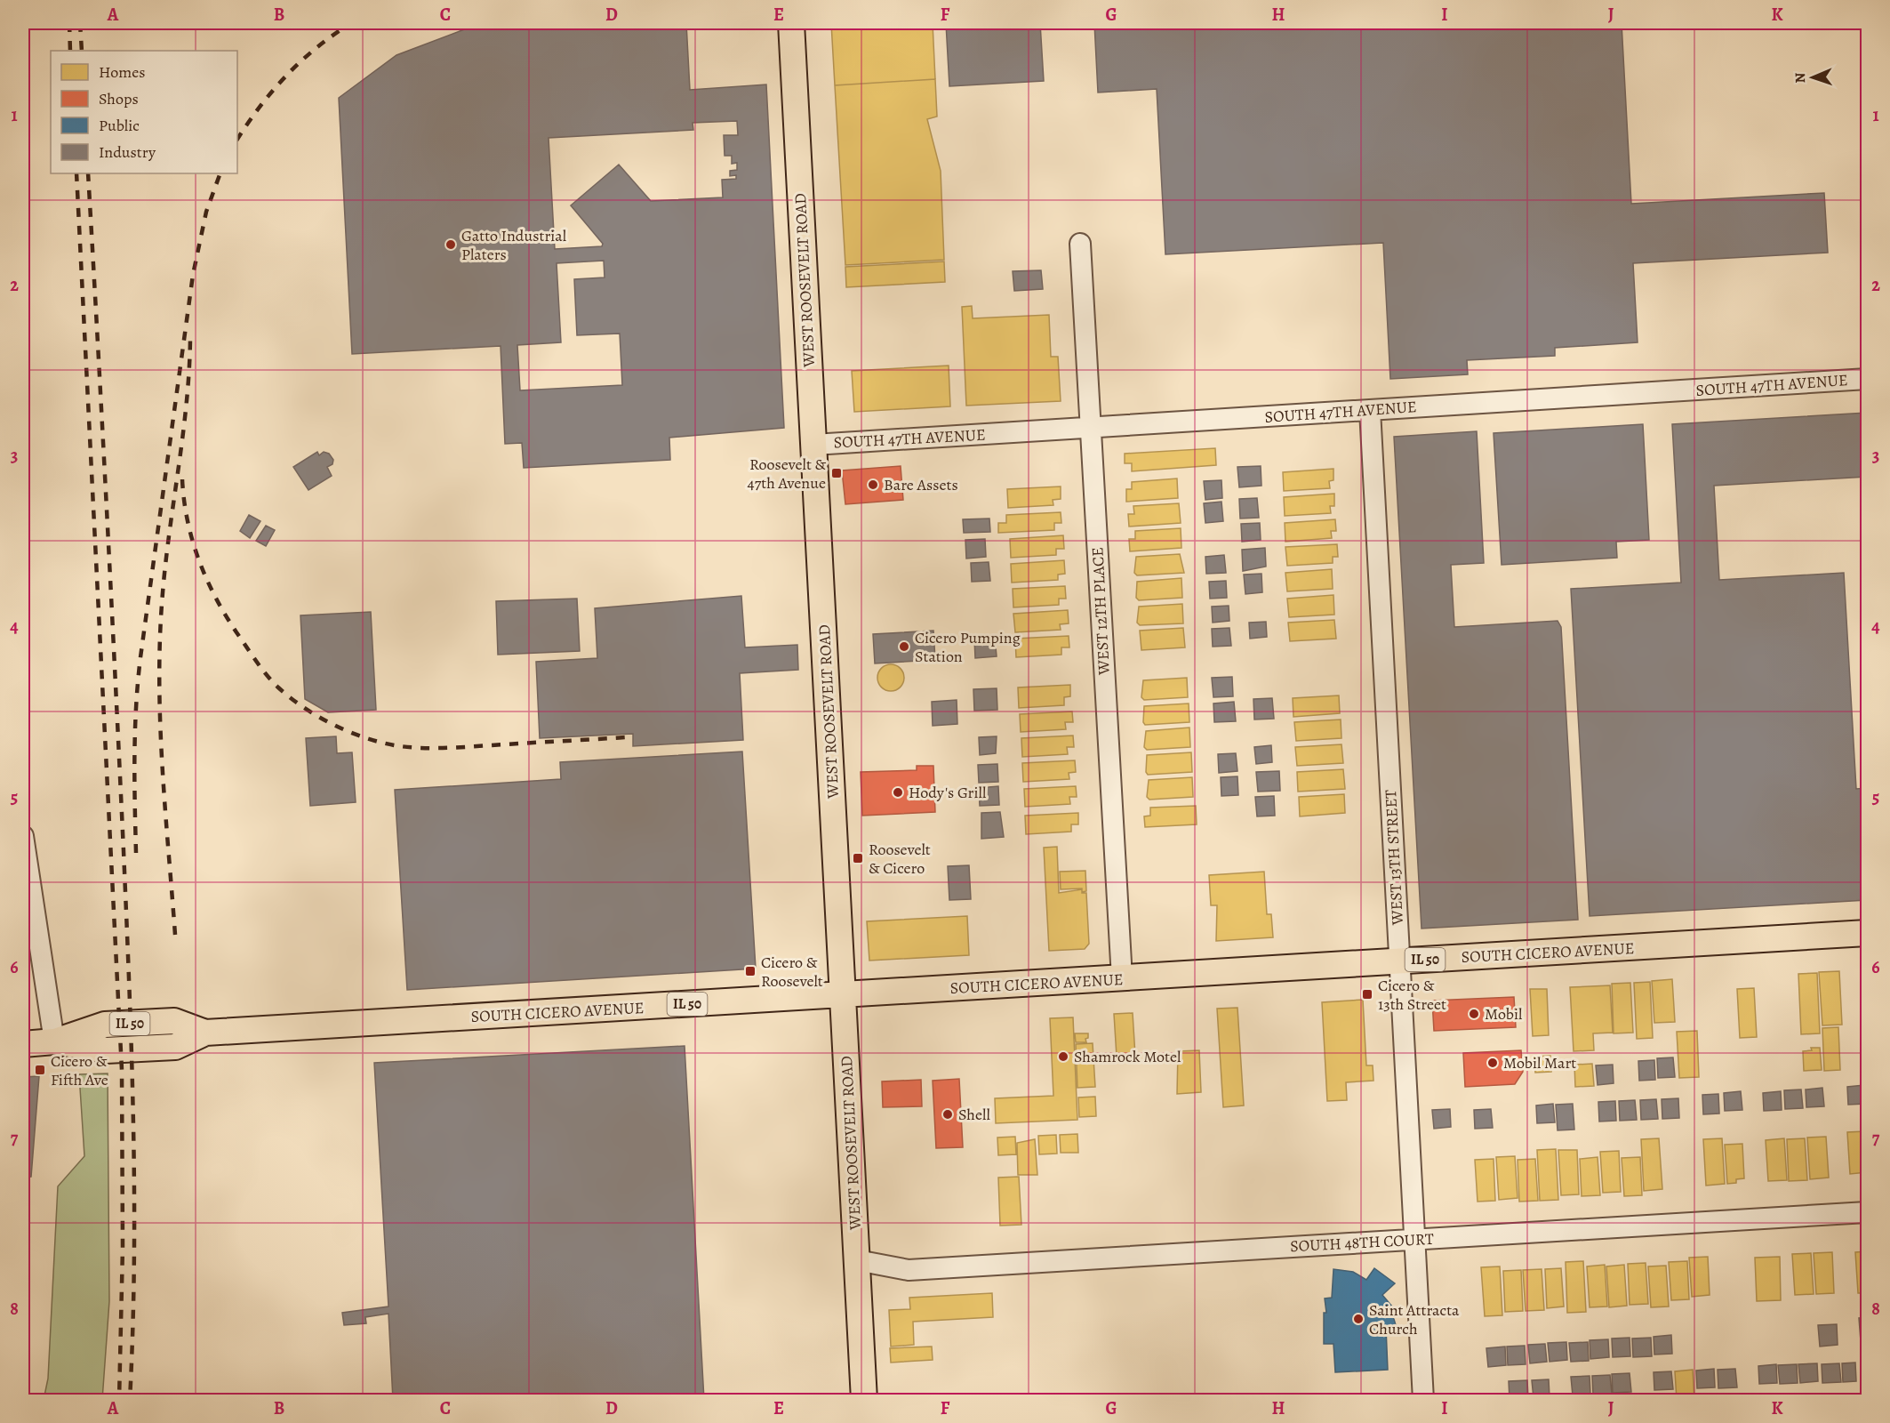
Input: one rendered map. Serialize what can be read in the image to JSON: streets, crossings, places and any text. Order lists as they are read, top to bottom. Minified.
{"streets":{"main road":["WEST ROOSEVELT ROAD","SOUTH CICERO AVENUE","IL 50"],"street":["SOUTH 47TH AVENUE","WEST 12TH PLACE","WEST 13TH STREET","SOUTH 48TH COURT"]},"crossings":[["WEST ROOSEVELT ROAD","SOUTH 47TH AVENUE"],["WEST ROOSEVELT ROAD","SOUTH CICERO AVENUE"],["WEST ROOSEVELT ROAD","SOUTH 48TH COURT"],["SOUTH 47TH AVENUE","WEST 12TH PLACE"],["SOUTH 47TH AVENUE","WEST 13TH STREET"],["WEST 12TH PLACE","SOUTH CICERO AVENUE"],["WEST 13TH STREET","SOUTH CICERO AVENUE"],["WEST 13TH STREET","SOUTH 48TH COURT"]],"places":{"other":["Gatto Industrial Platers","Bare Assets","Cicero Pumping Station","Hody's Grill","Mobil","Shamrock Motel","Mobil Mart","Shell","Saint Attracta Church"],"transit":["Roosevelt & 47th Avenue","Roosevelt & Cicero","Cicero & Roosevelt","Cicero & 13th Street","Cicero & Fifth Ave"]},"legend":["Homes","Shops","Public","Industry"],"north":"left","grid":{"columns":["A","B","C","D","E","F","G","H","I","J","K"],"rows":["1","2","3","4","5","6","7","8"]}}
